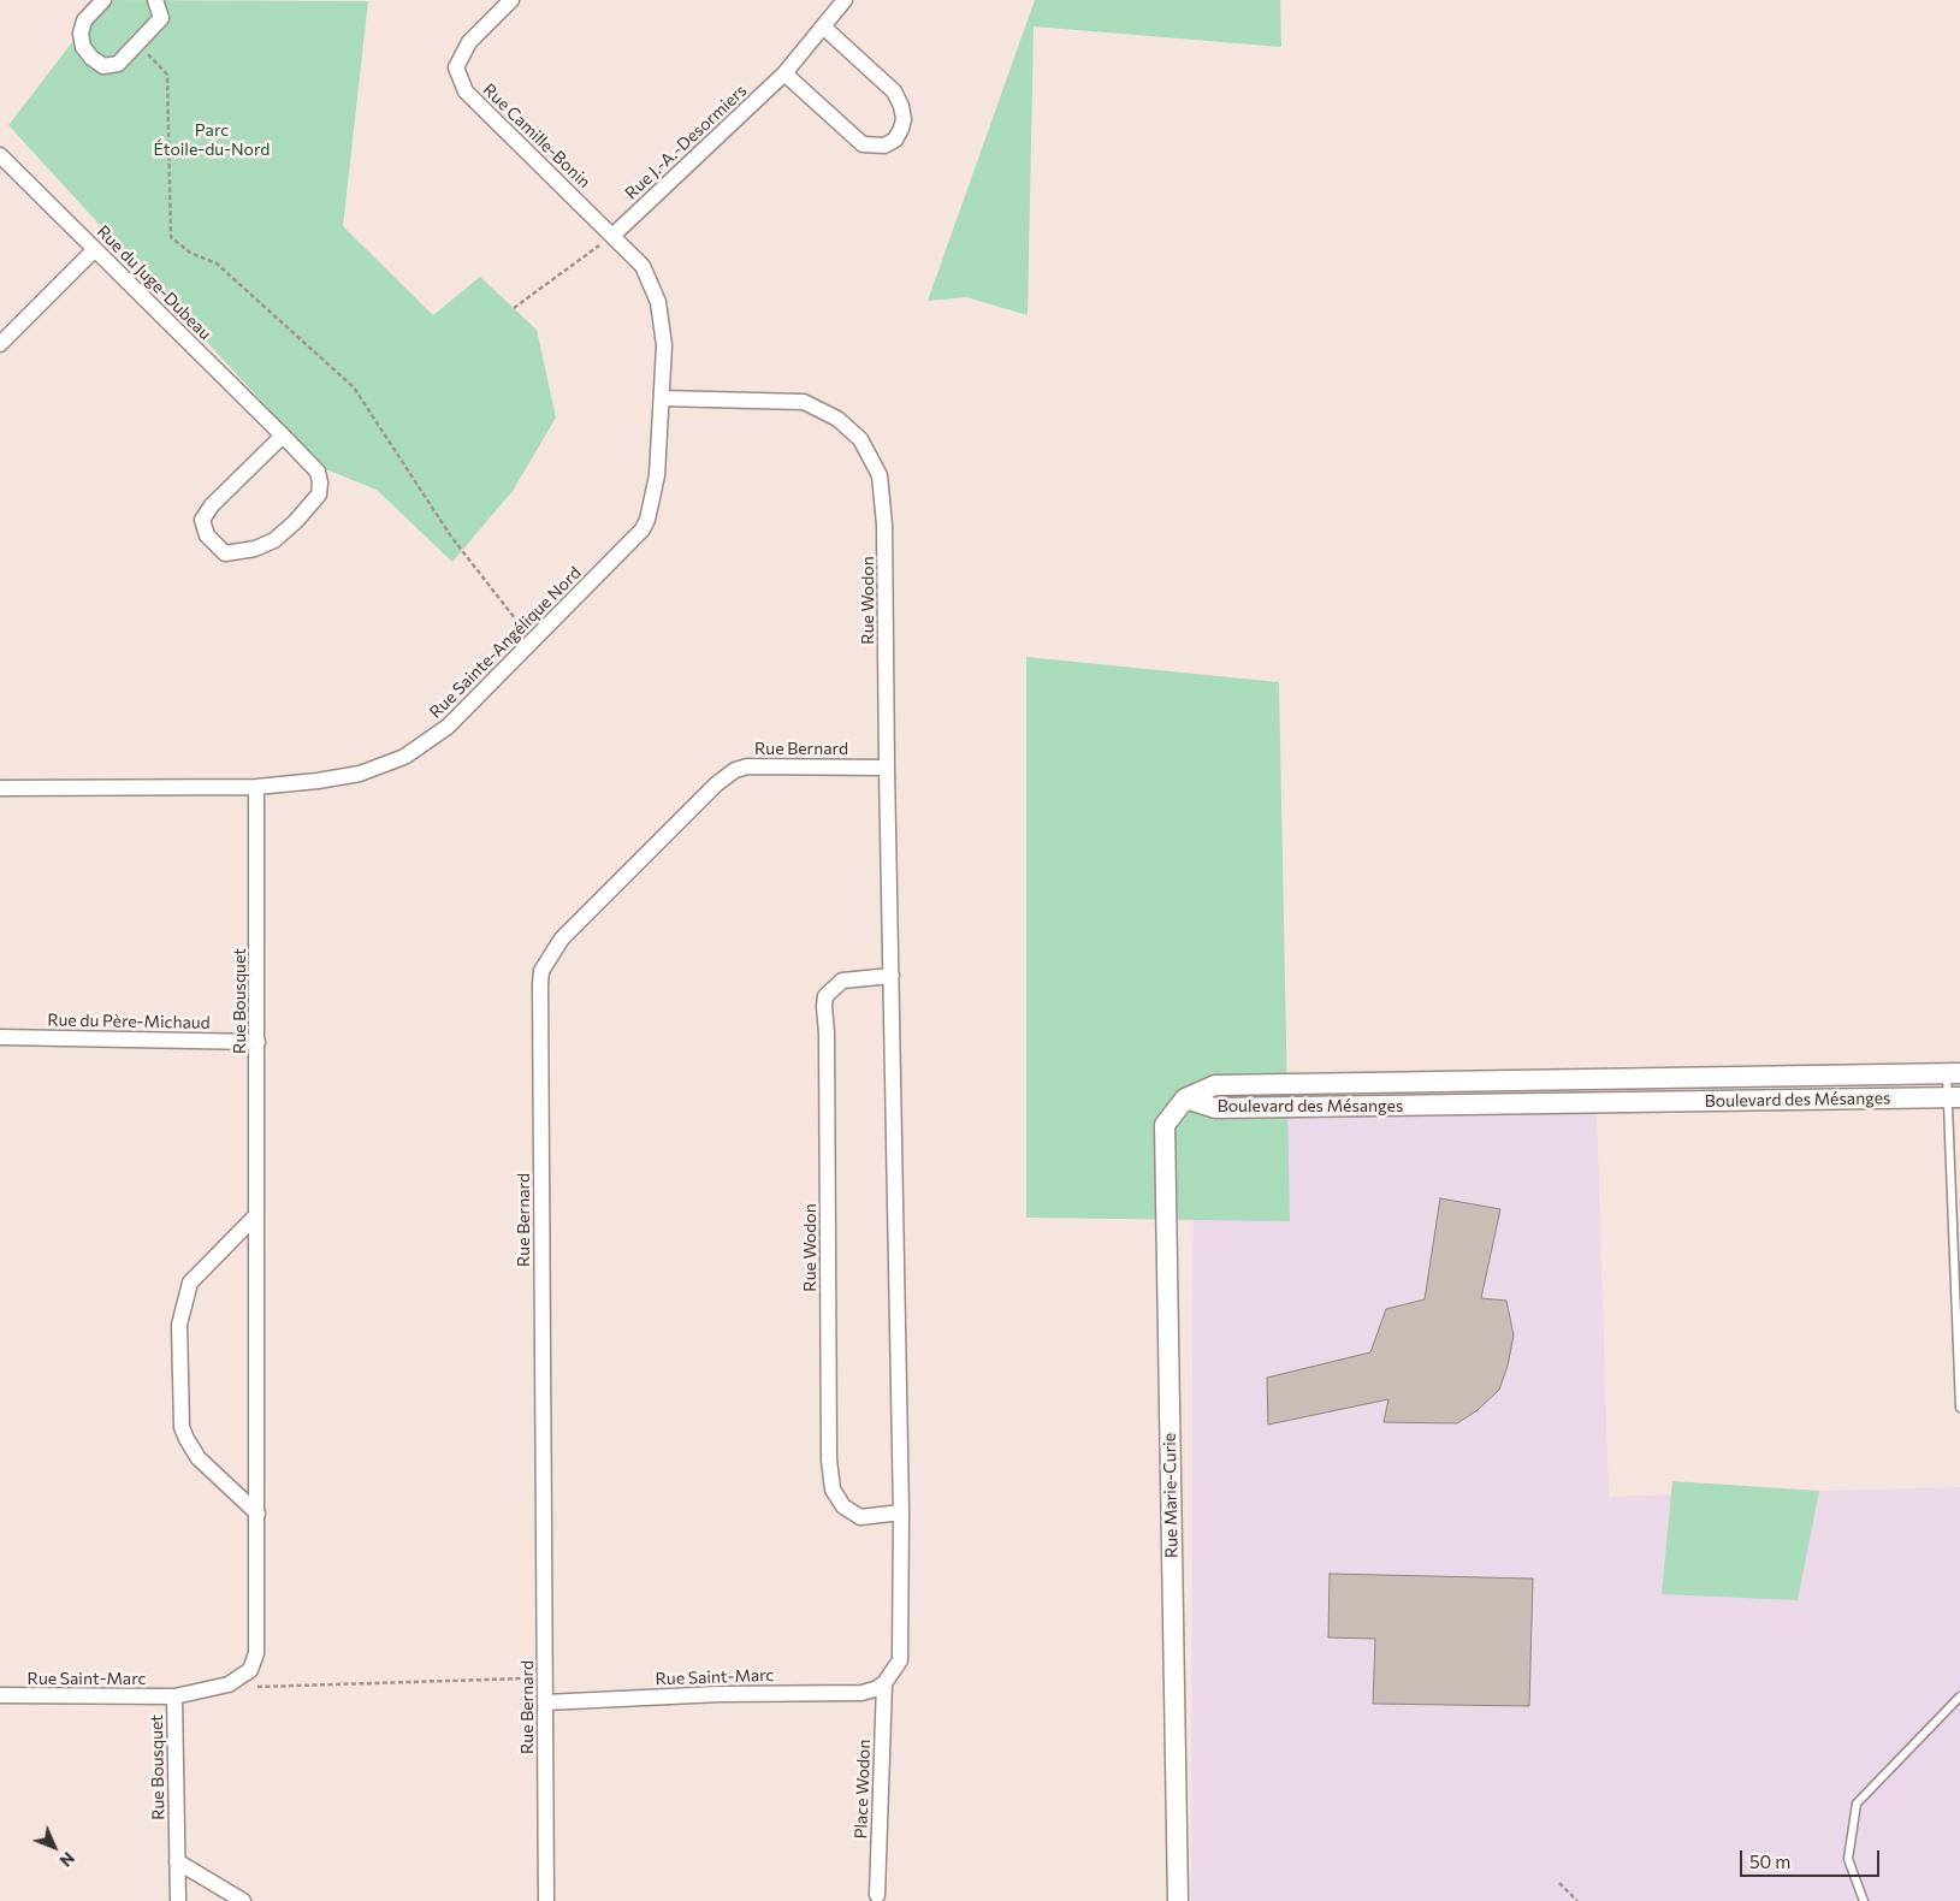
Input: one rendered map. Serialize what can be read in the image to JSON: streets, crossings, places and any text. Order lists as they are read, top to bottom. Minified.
{"streets":{"street":["Rue Camille-Bonin","Rue J.-A.-Desormiers","Rue du Juge-Dubeau","Rue Wodon","Rue Sainte-Angélique Nord","Rue Bernard","Rue Bousquet","Rue du Père-Michaud","Boulevard des Mésanges","Rue Marie-Curie","Rue Saint-Marc","Place Wodon"]},"crossings":[["Rue Camille-Bonin","Rue J.-A.-Desormiers"],["Rue Camille-Bonin","Rue Sainte-Angélique Nord"],["Rue J.-A.-Desormiers","Rue Sainte-Angélique Nord"],["Rue Wodon","Rue Sainte-Angélique Nord"],["Rue Wodon","Rue Bernard"],["Rue Wodon","Rue Saint-Marc"],["Rue Wodon","Place Wodon"],["Rue Sainte-Angélique Nord","Rue Bousquet"],["Rue Bernard","Rue Saint-Marc"],["Rue Bousquet","Rue du Père-Michaud"],["Rue Bousquet","Rue Saint-Marc"],["Boulevard des Mésanges","Rue Marie-Curie"],["Rue Saint-Marc","Place Wodon"]],"parks":["Parc Étoile-du-Nord"],"scale_bar":"50 m","north":"bottom right"}
